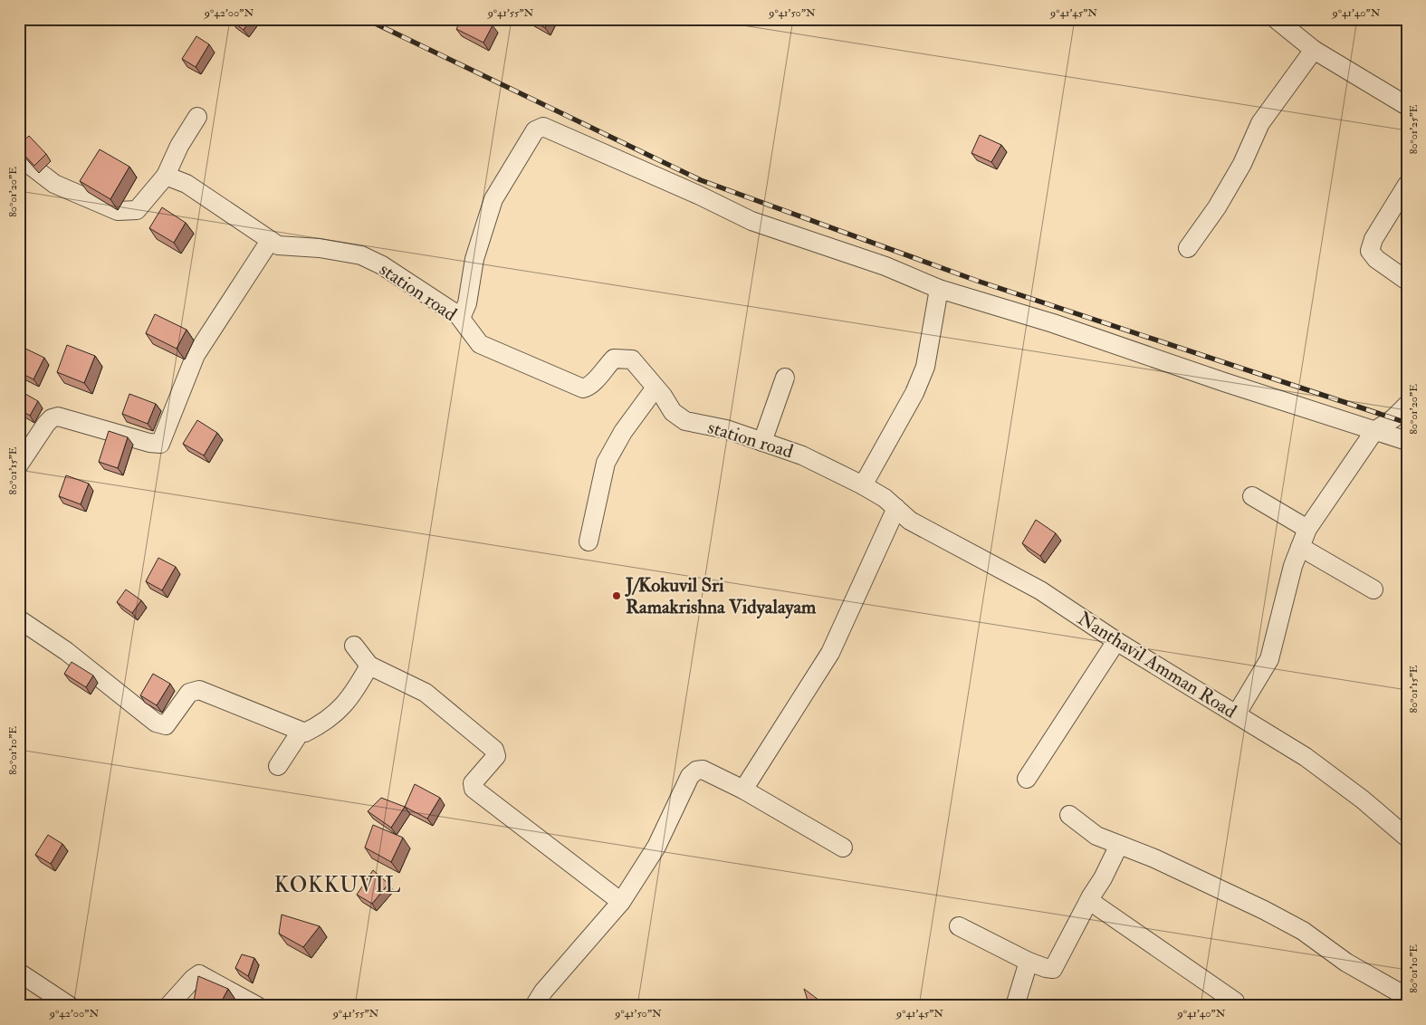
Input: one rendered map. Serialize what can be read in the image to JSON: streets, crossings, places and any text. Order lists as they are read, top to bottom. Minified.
{"streets":{"street":["station road","Nanthavil Amman Road"]},"crossings":[["station road","Nanthavil Amman Road"]],"districts":["KOKKUVIL"],"places":["J/Kokuvil Sri Ramakrishna Vidyalayam"],"coordinates":["9°42'00\"N","9°41'55\"N","9°41'50\"N","9°41'45\"N","9°41'40\"N","80°01'25\"E","80°01'20\"E","80°01'15\"E","80°01'10\"E"]}
